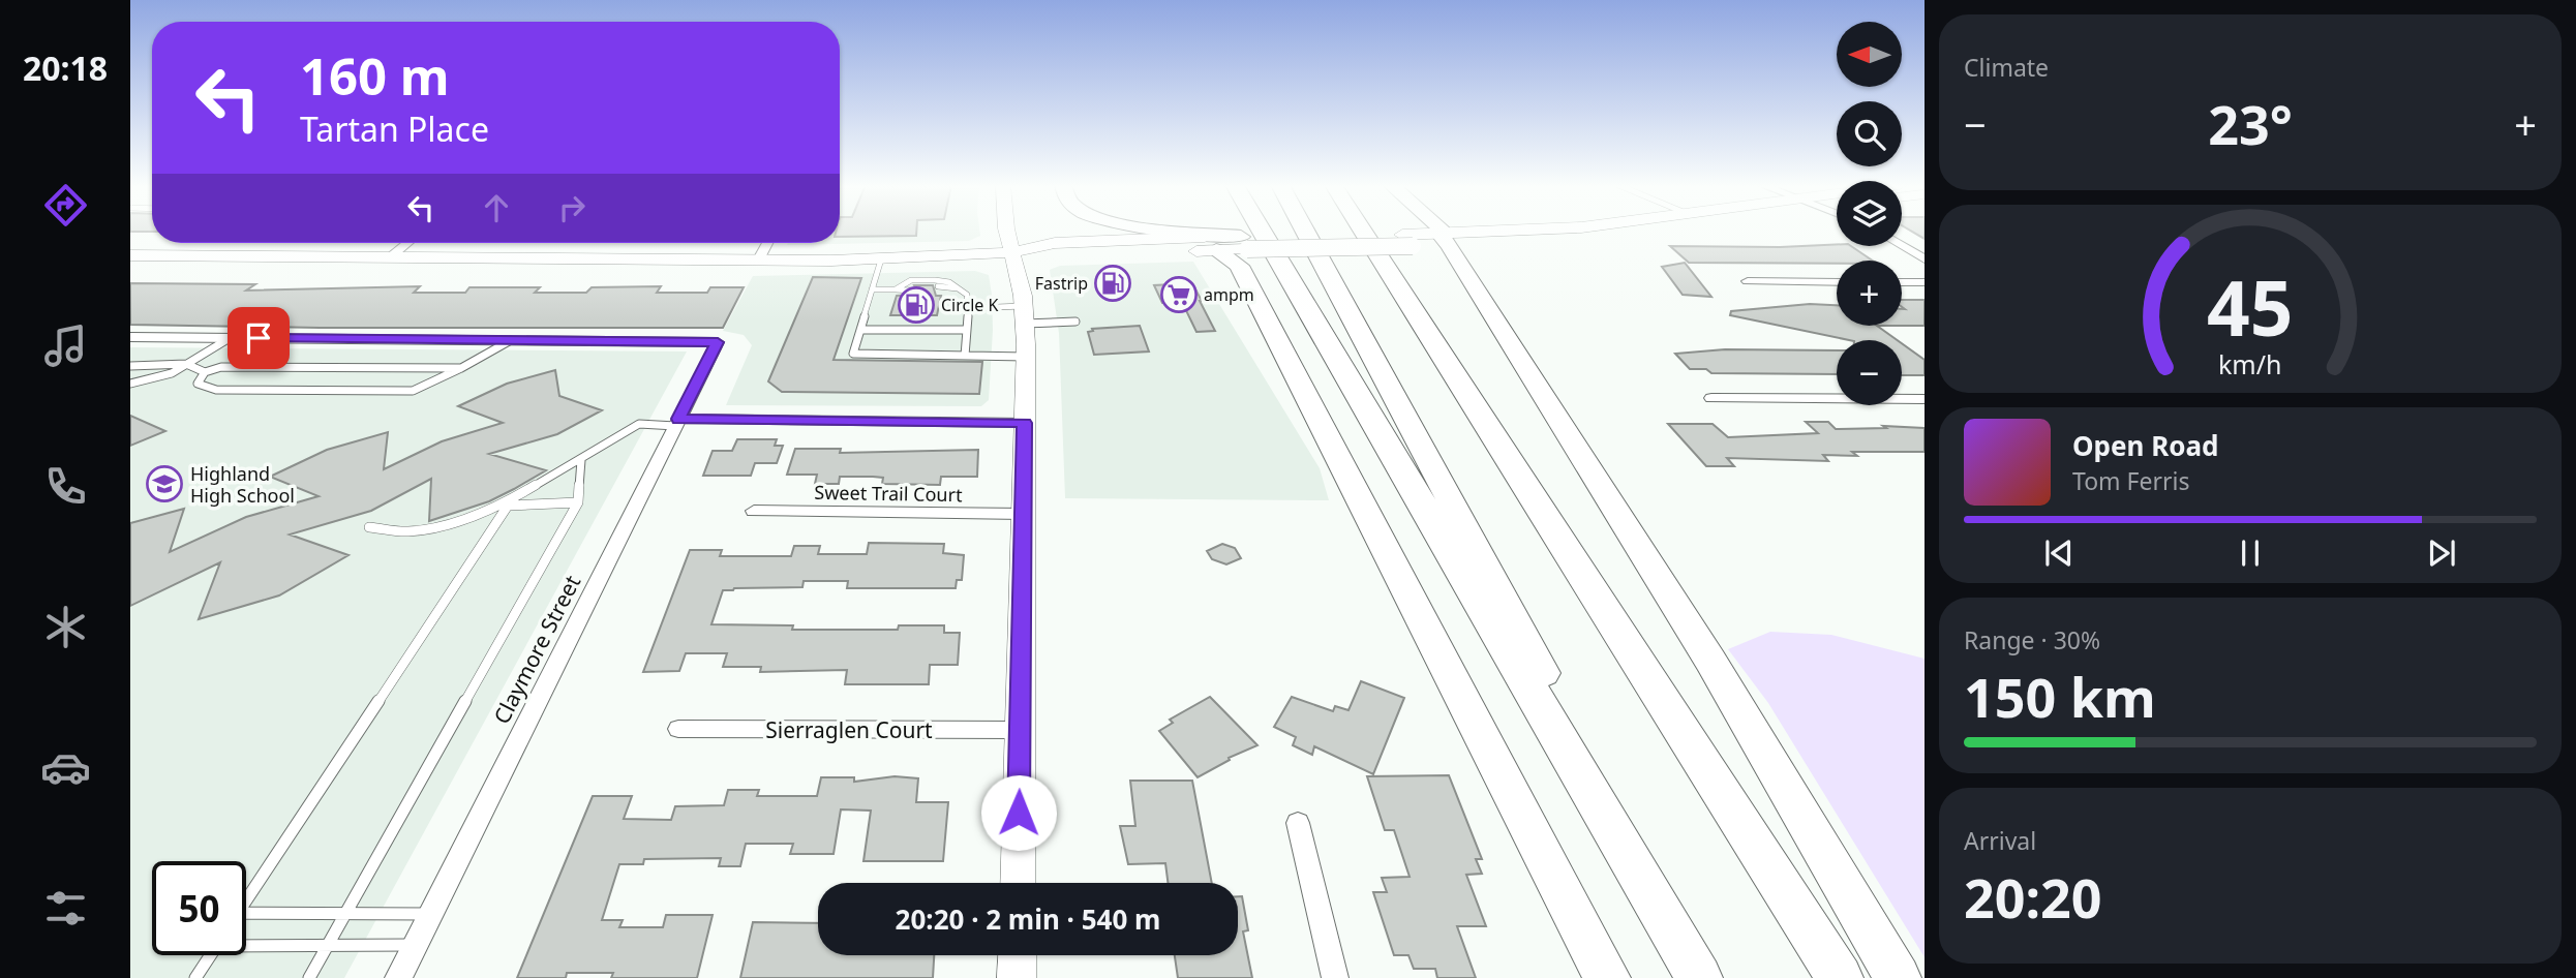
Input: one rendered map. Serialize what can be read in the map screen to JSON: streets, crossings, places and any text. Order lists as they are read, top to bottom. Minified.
{"streets":{"street":["Sweet Trail Court","Claymore Street","Sierraglen Court"]},"places":{"fuel station":["Fastrip","Circle K"],"supermarket":["ampm"],"school or university":["Highland High School"]},"north":"left","page":{"tabs":"20:18","tile":["Climate",["Range · 30%","150 km"],["Arrival","20:20"]],"map_buttons":["+","−"],"turn":["160 m","Tartan Place"],"heat":["−","23°","+"],"song":["Open Road","Tom Ferris"],"limit":"50","trip":"20:20 · 2 min · 540 m","gauge":["45","km/h"]}}
